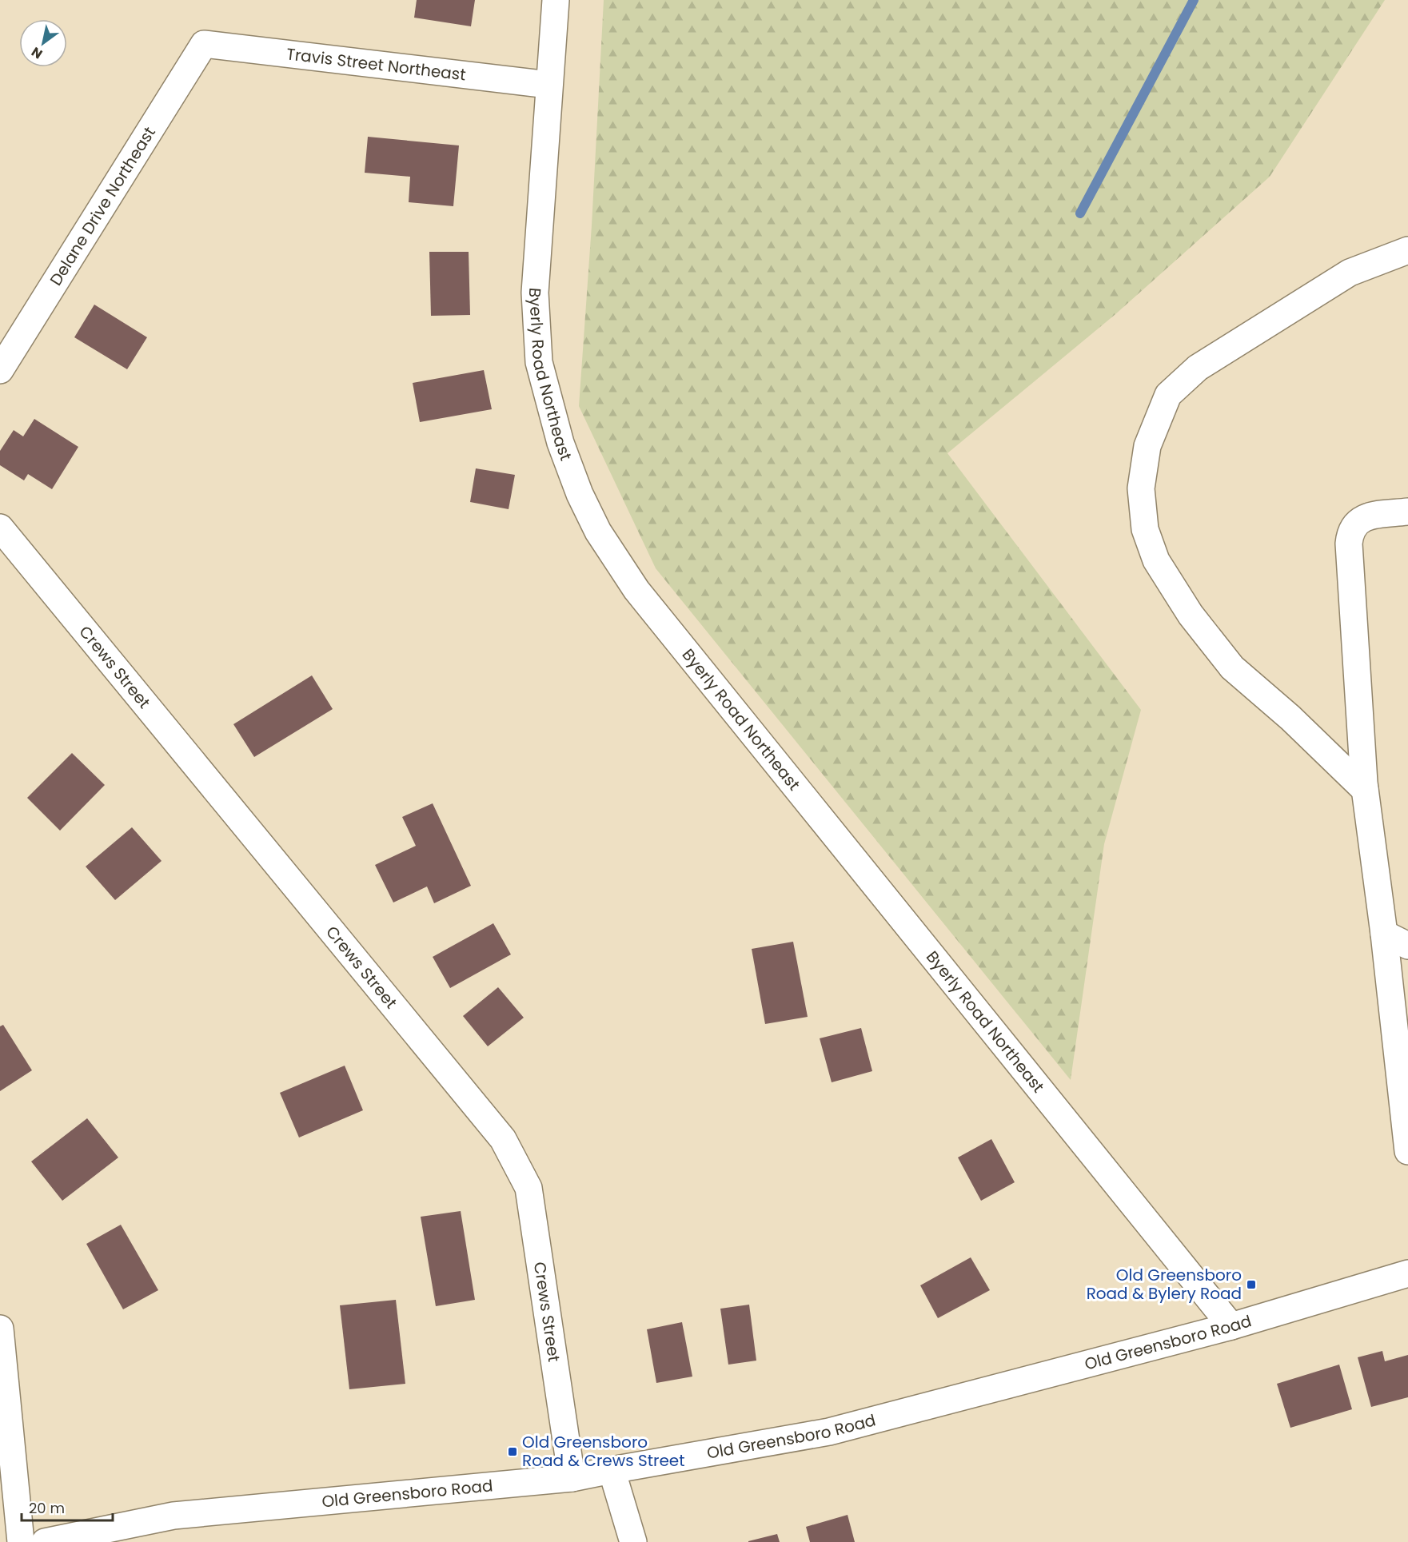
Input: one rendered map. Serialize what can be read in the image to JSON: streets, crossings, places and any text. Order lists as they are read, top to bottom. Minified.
{"streets":{"street":["Travis Street Northeast","Delane Drive Northeast","Byerly Road Northeast","Crews Street","Old Greensboro Road"]},"crossings":[["Travis Street Northeast","Delane Drive Northeast"],["Travis Street Northeast","Byerly Road Northeast"],["Byerly Road Northeast","Old Greensboro Road"],["Crews Street","Old Greensboro Road"]],"places":{"transit":["Old Greensboro Road & Bylery Road","Old Greensboro Road & Crews Street"]},"scale_bar":"20 m","north":"bottom left"}
